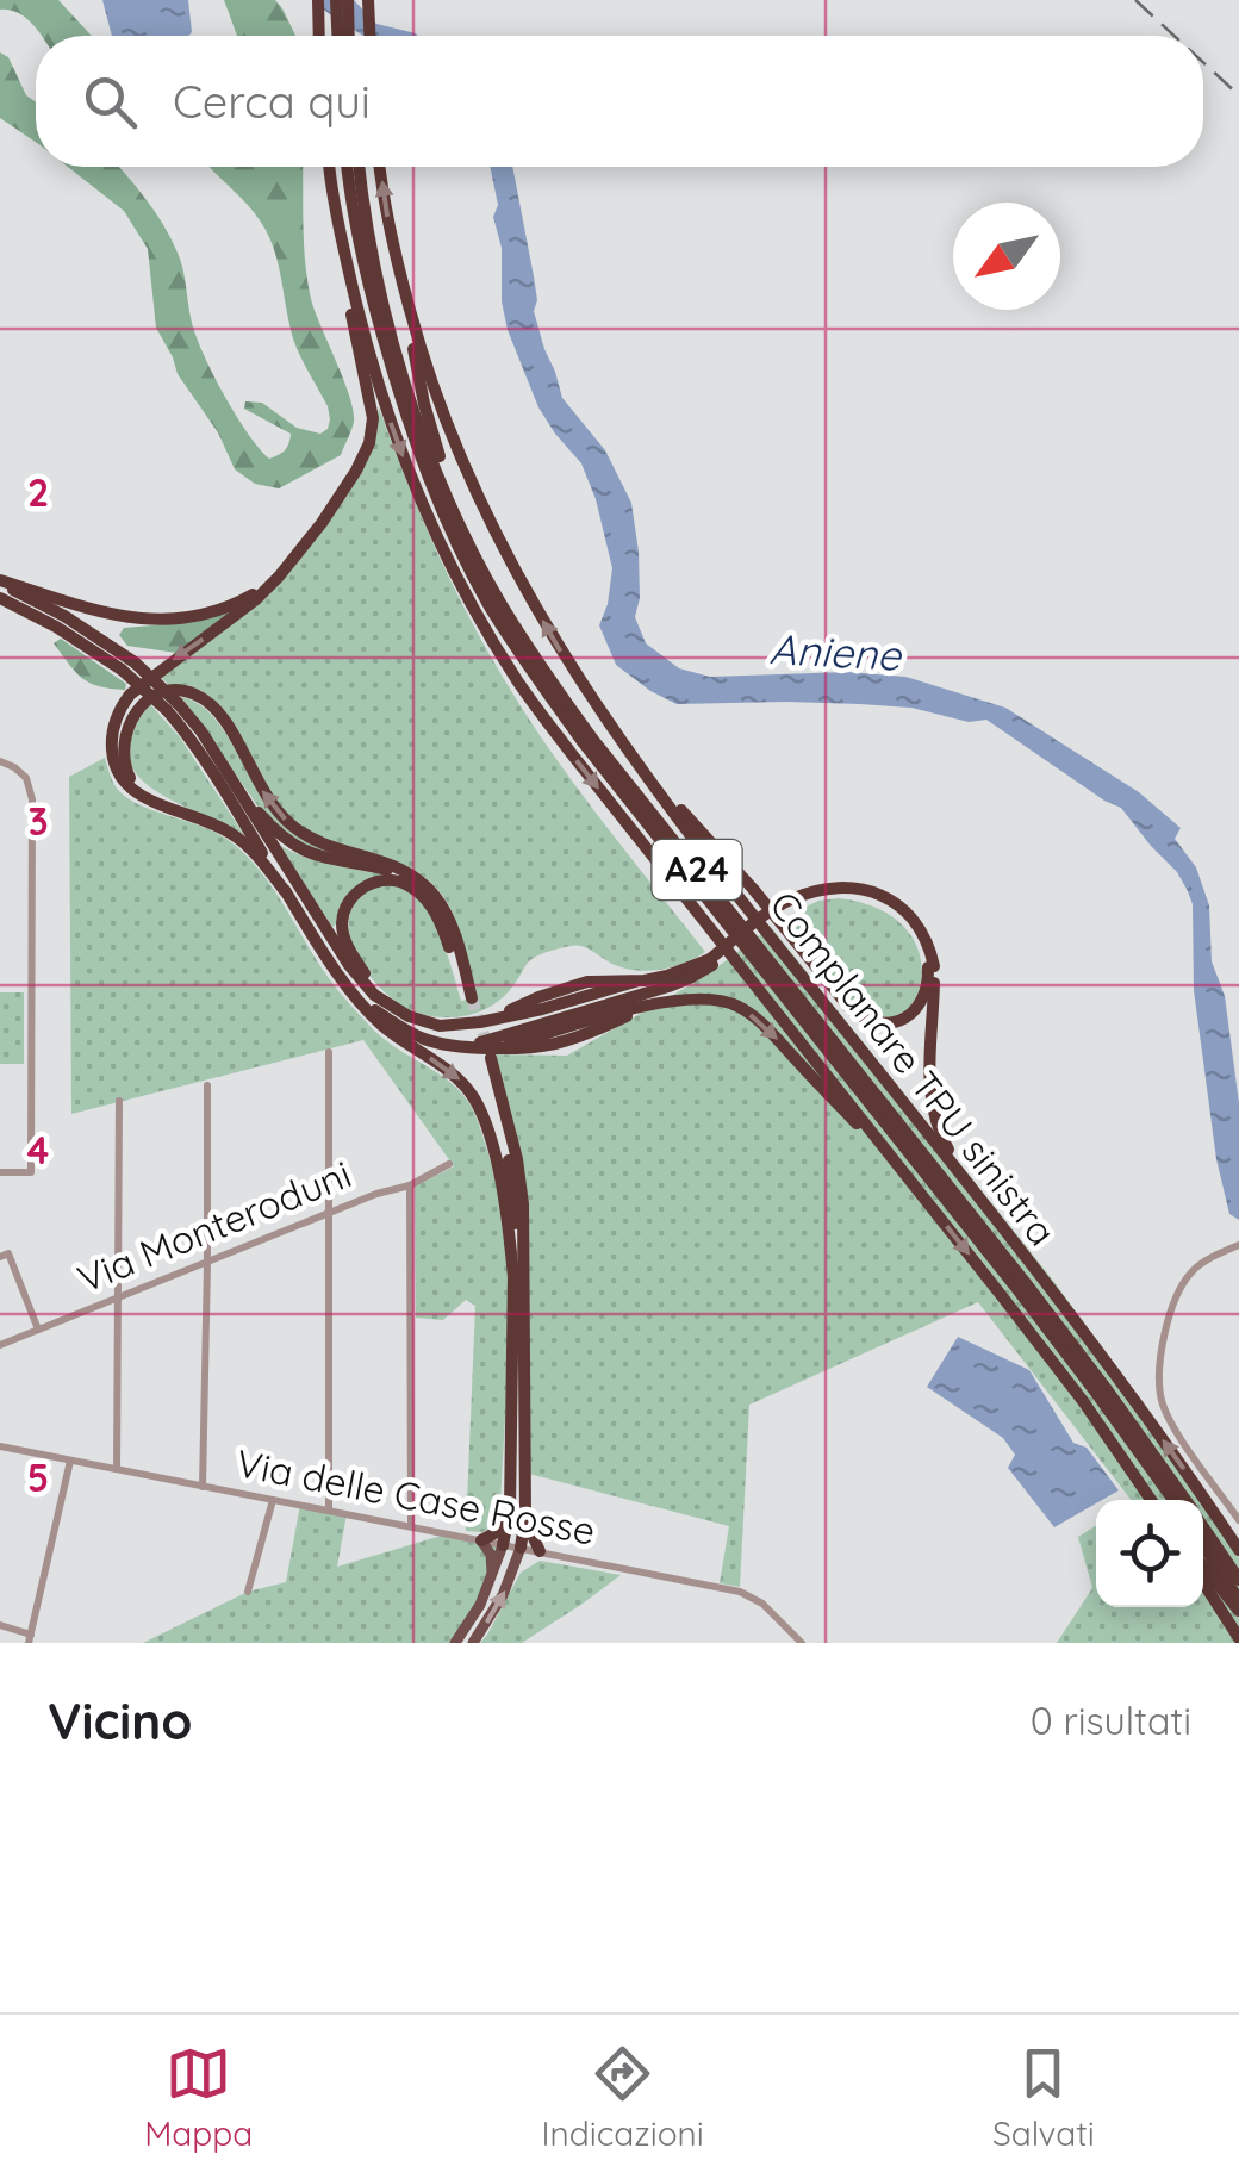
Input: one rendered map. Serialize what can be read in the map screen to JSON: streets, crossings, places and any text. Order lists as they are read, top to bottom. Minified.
{"streets":{"highway":["A24","Complanare TPU sinistra"],"street":["Via Monteroduni","Via delle Case Rosse"]},"water":["Aniene"],"north":"bottom left","page":{"search":"Cerca qui","heading":["Vicino","0 risultati"],"nav":["Mappa","Indicazioni","Salvati"]},"grid":{"rows":["2","3","4","5"]}}
